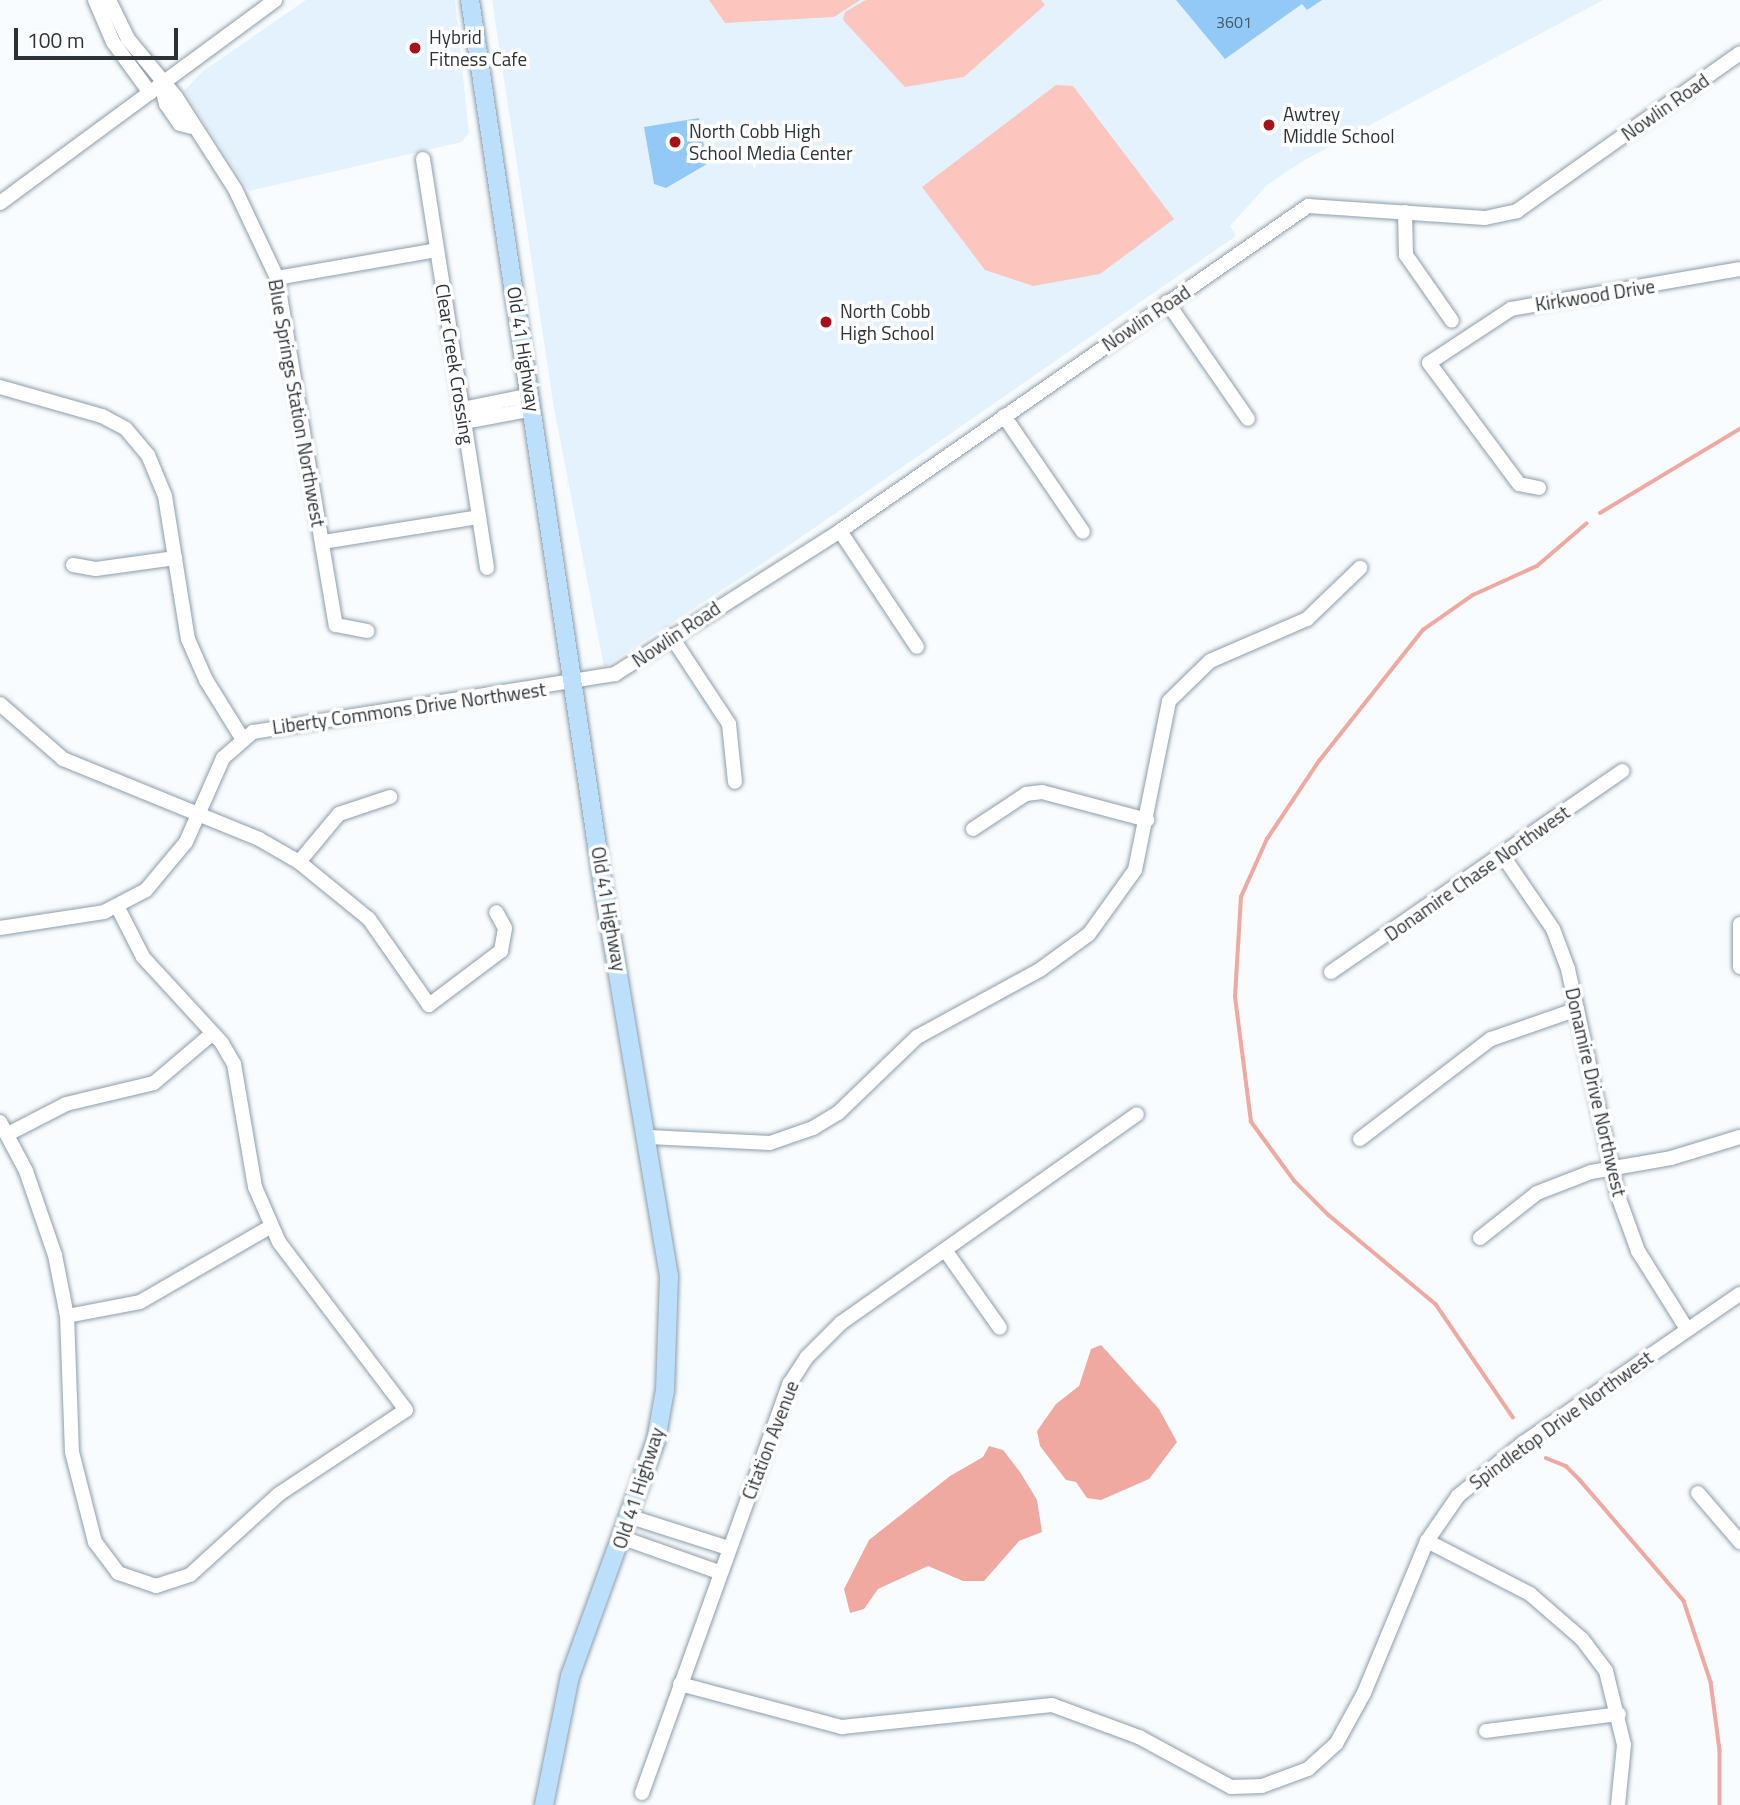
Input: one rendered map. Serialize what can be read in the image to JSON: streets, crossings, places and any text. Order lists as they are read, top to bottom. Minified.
{"streets":{"main road":["Old 41 Highway"],"street":["Nowlin Road","Kirkwood Drive","Clear Creek Crossing","Blue Springs Station Northwest","Liberty Commons Drive Northwest","Donamire Chase Northwest","Donamire Drive Northwest","Spindletop Drive Northwest","Citation Avenue"]},"crossings":[["Nowlin Road","Old 41 Highway"],["Nowlin Road","Liberty Commons Drive Northwest"],["Old 41 Highway","Liberty Commons Drive Northwest"],["Donamire Chase Northwest","Donamire Drive Northwest"],["Donamire Drive Northwest","Spindletop Drive Northwest"],["Spindletop Drive Northwest","Citation Avenue"]],"places":["Hybrid Fitness Cafe","Awtrey Middle School","North Cobb High School Media Center","North Cobb High School"],"house_numbers":["3601"],"scale_bar":"100 m"}
